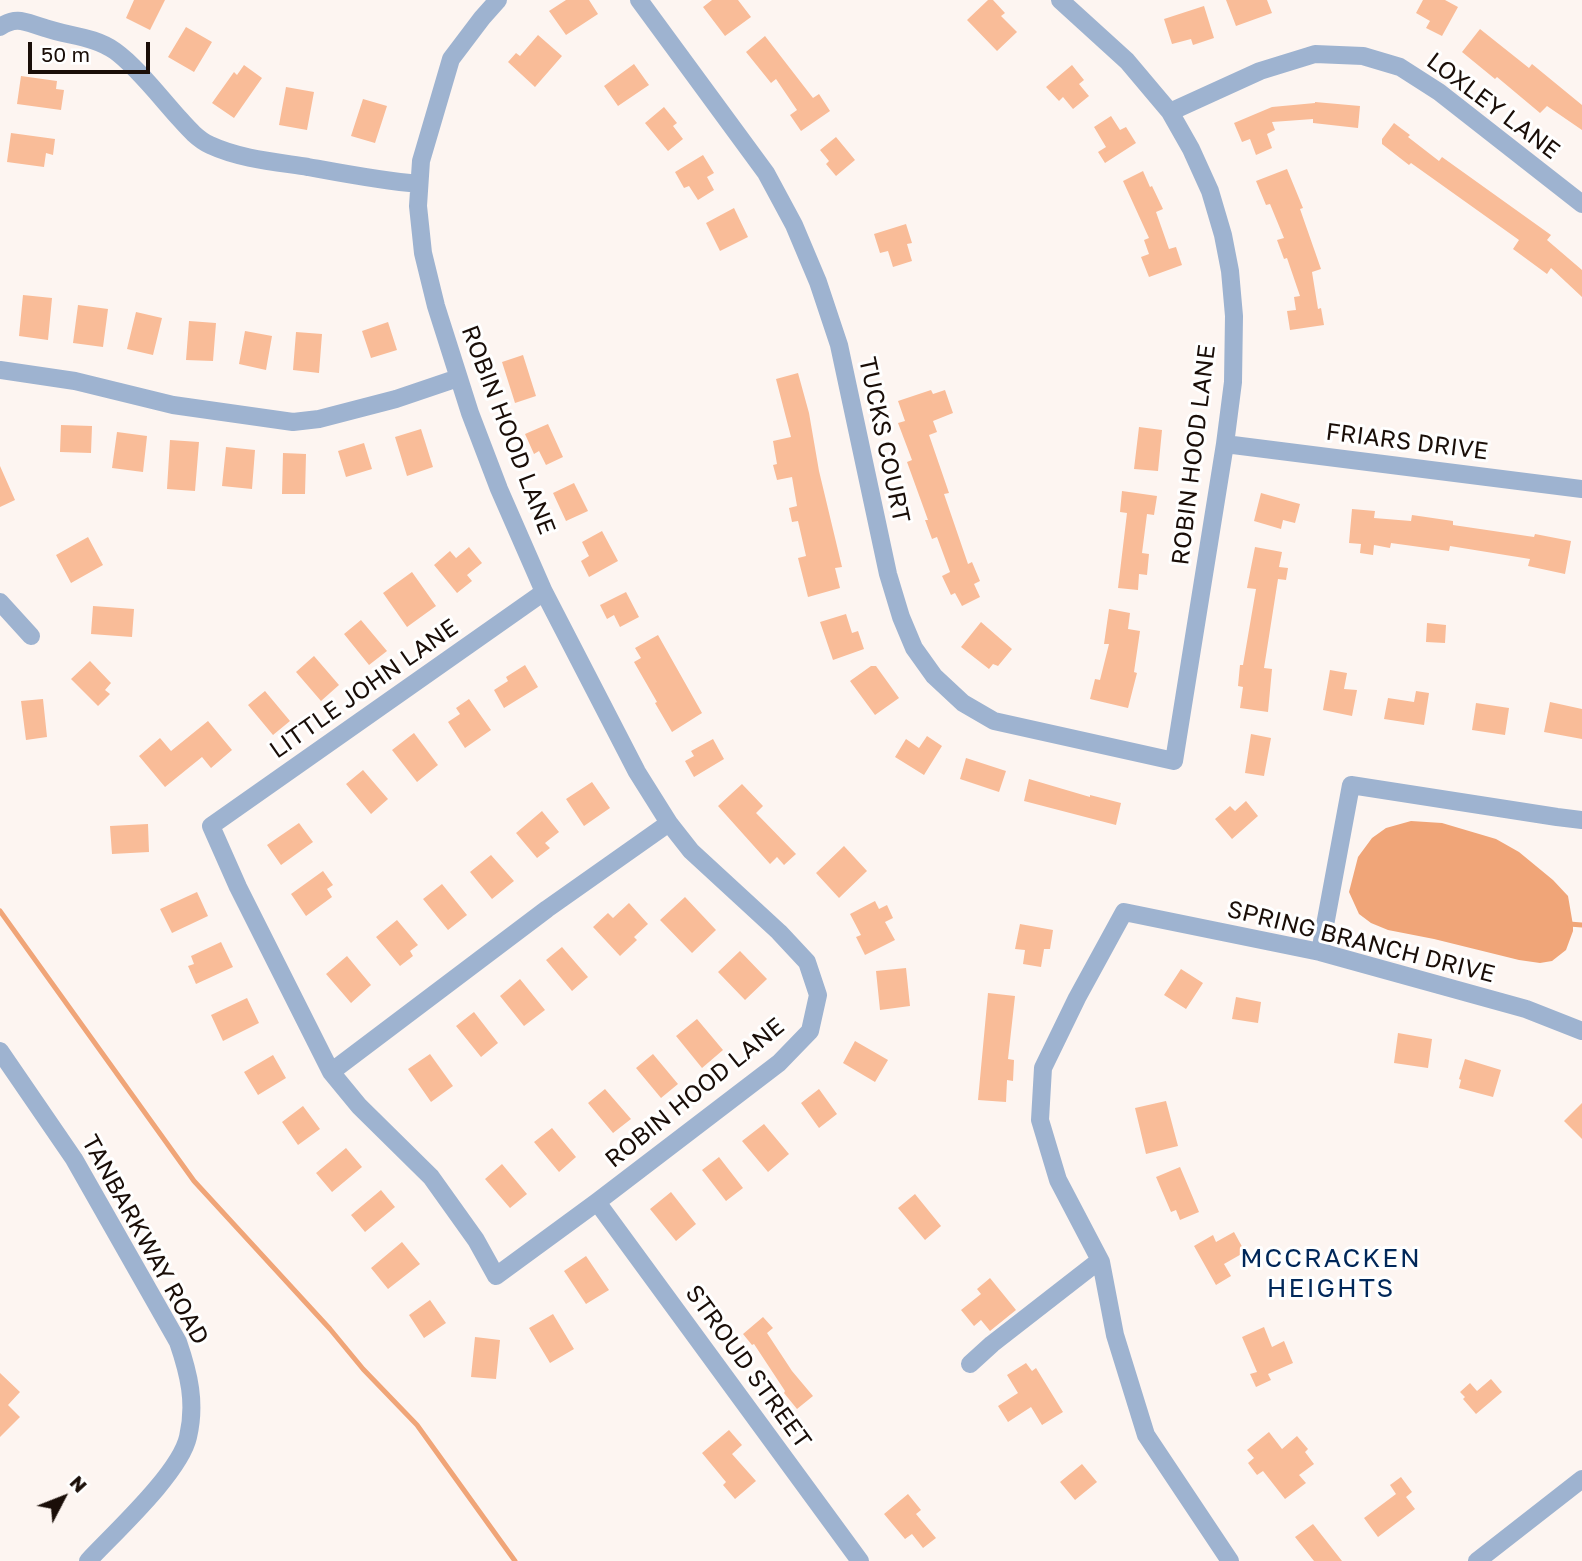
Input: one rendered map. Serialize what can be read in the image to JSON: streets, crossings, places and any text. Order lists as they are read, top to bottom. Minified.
{"streets":{"street":["LOXLEY LANE","ROBIN HOOD LANE","TUCKS COURT","FRIARS DRIVE","LITTLE JOHN LANE","SPRING BRANCH DRIVE","TANBARKWAY ROAD","STROUD STREET"]},"crossings":[["LOXLEY LANE","ROBIN HOOD LANE"],["ROBIN HOOD LANE","TUCKS COURT"],["ROBIN HOOD LANE","FRIARS DRIVE"],["ROBIN HOOD LANE","LITTLE JOHN LANE"],["ROBIN HOOD LANE","STROUD STREET"]],"districts":["MCCRACKEN HEIGHTS"],"scale_bar":"50 m","north":"top right"}
